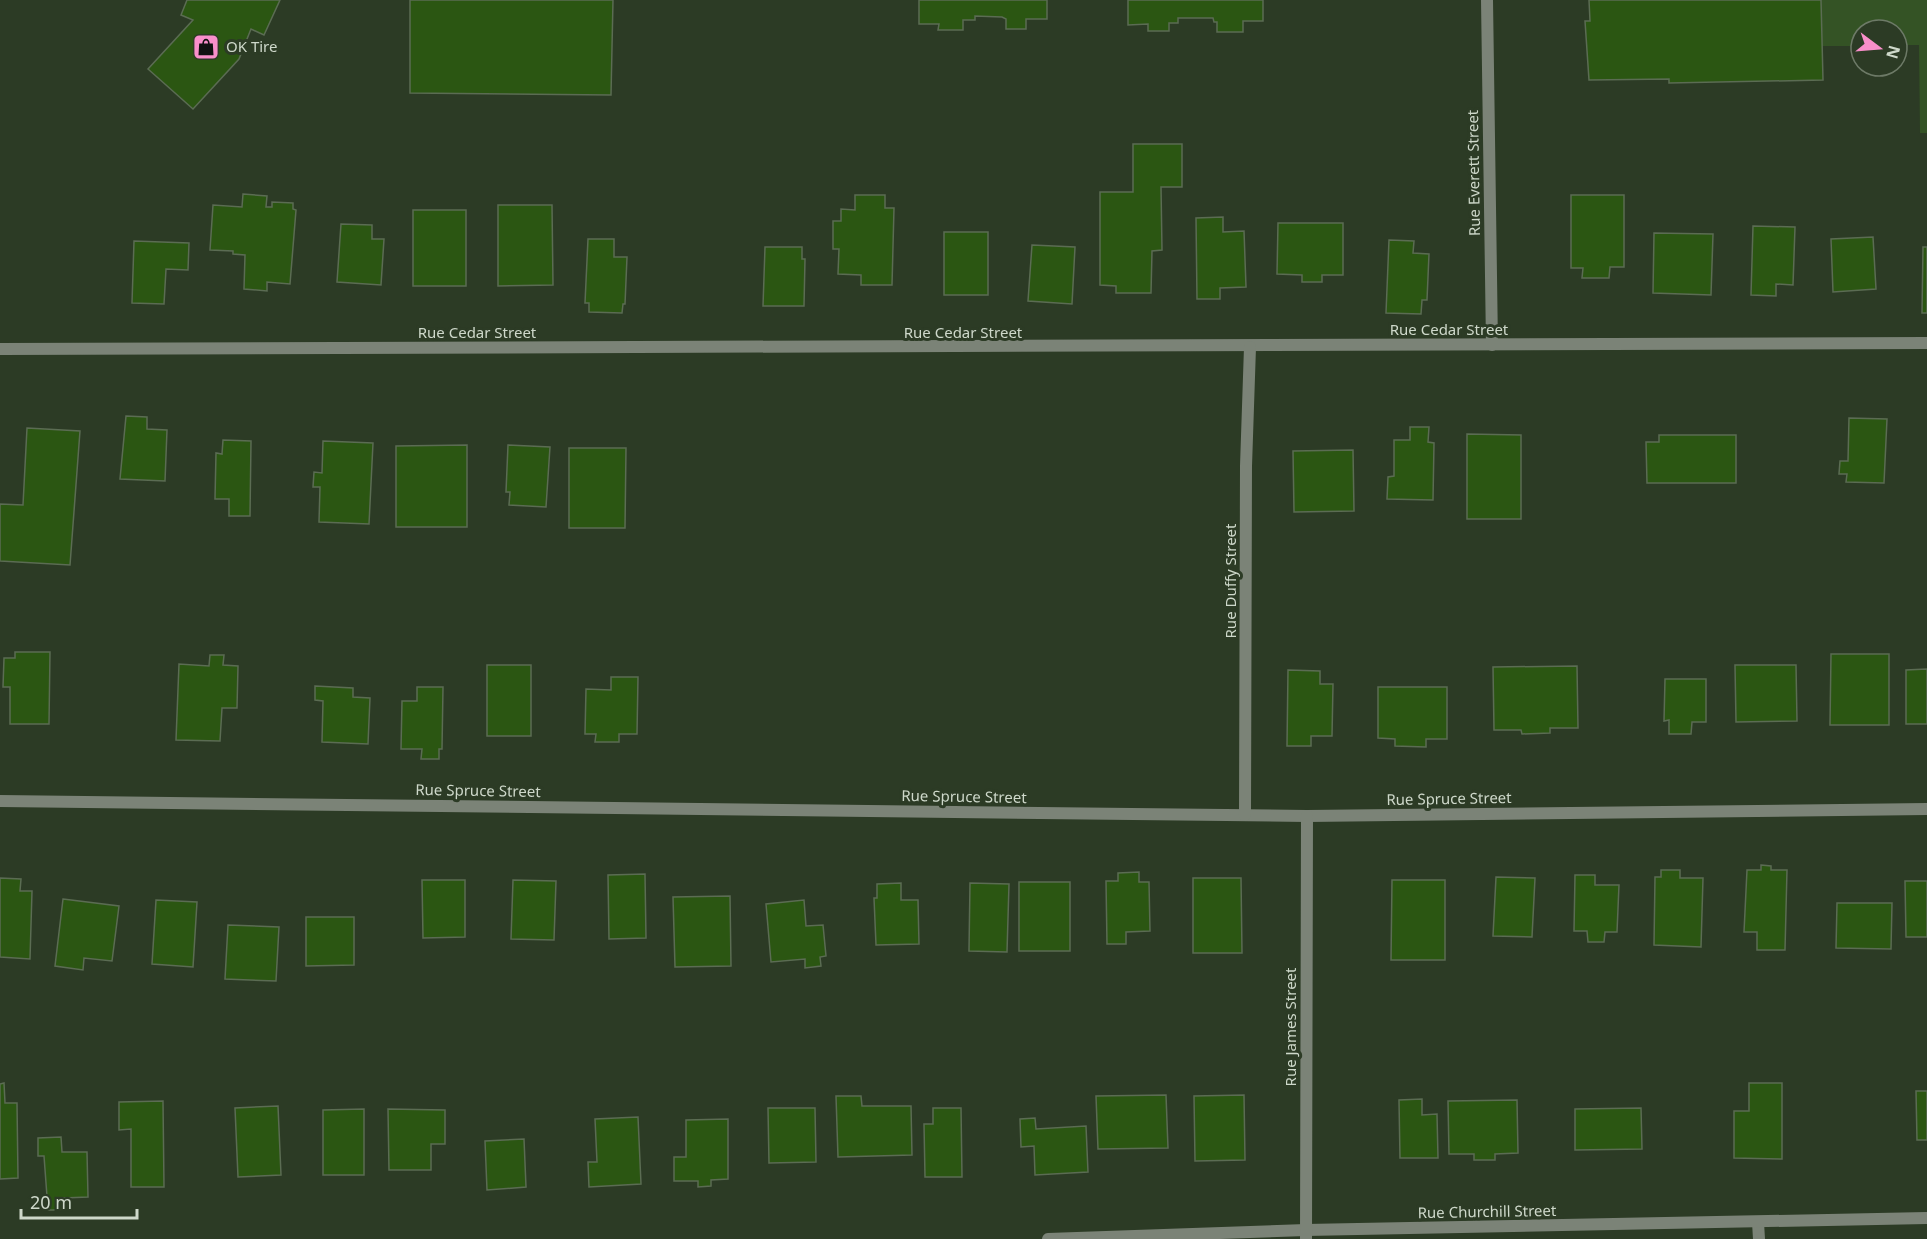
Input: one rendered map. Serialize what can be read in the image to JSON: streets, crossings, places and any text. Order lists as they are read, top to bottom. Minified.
{"streets":{"street":["Rue Everett Street","Rue Cedar Street","Rue Duffy Street","Rue Spruce Street","Rue James Street","Rue Churchill Street"]},"crossings":[["Rue Everett Street","Rue Cedar Street"],["Rue Cedar Street","Rue Duffy Street"],["Rue Duffy Street","Rue Spruce Street"],["Rue Spruce Street","Rue James Street"],["Rue James Street","Rue Churchill Street"]],"places":{"shop":["OK Tire"]},"scale_bar":"20 m","north":"right"}
